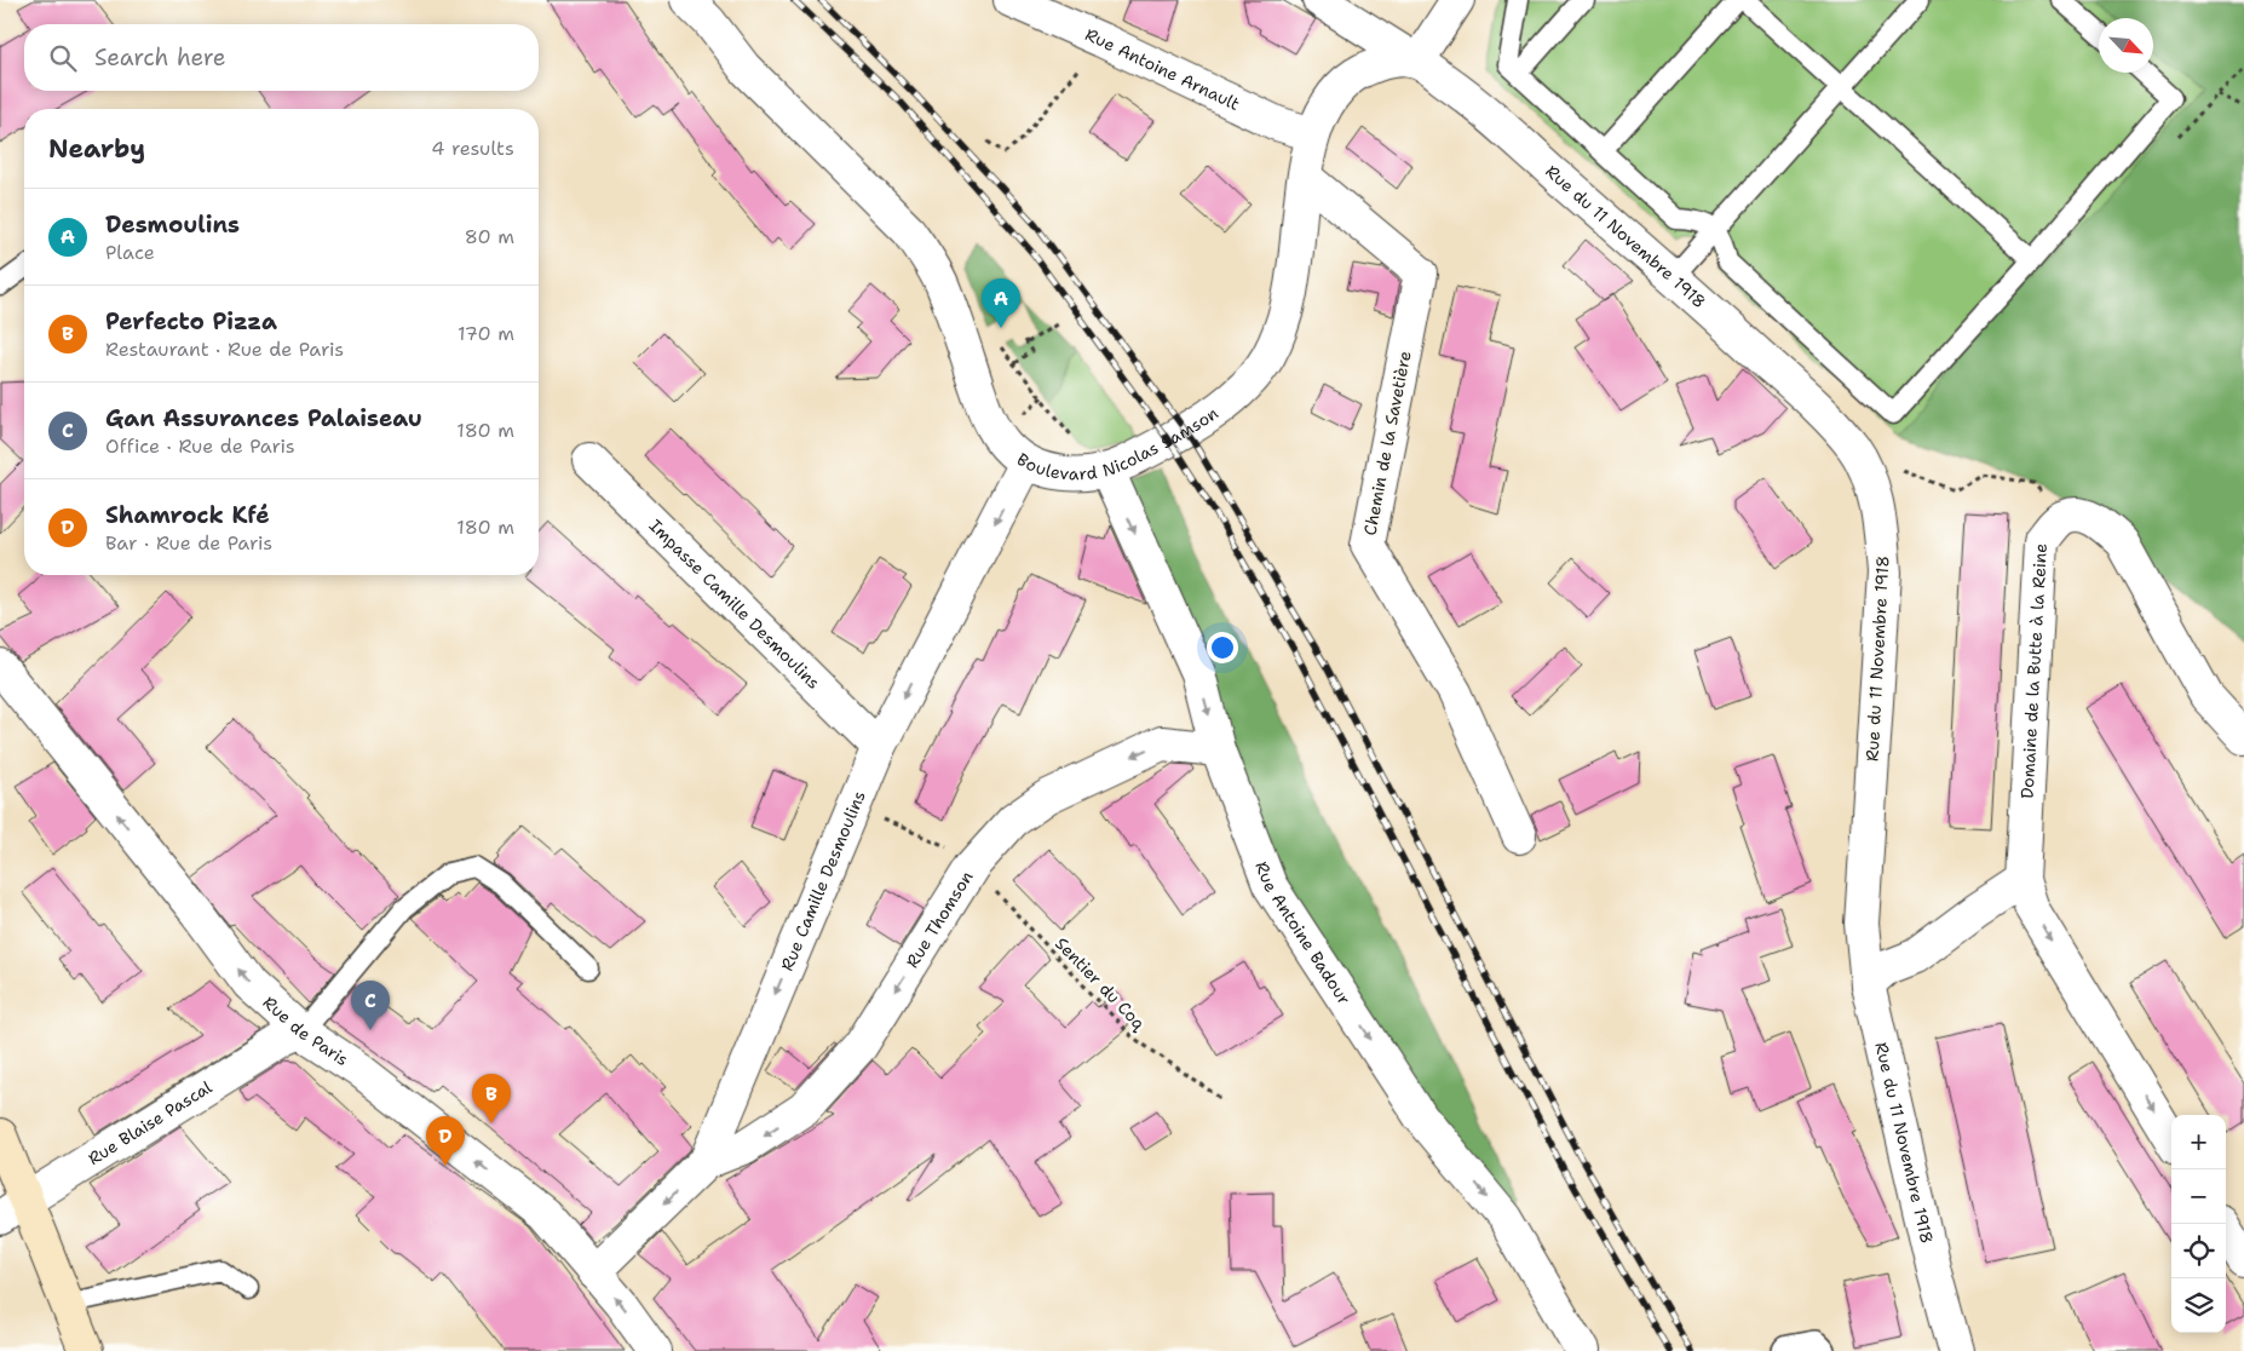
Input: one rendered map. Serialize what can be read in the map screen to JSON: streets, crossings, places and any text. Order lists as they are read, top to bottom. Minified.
{"streets":{"street":["Rue Antoine Arnault","Rue du 11 Novembre 1918","Boulevard Nicolas Samson","Chemin de la Savetière","Impasse Camille Desmoulins","Domaine de la Butte à la Reine","Rue Camille Desmoulins","Rue Thomson","Rue Antoine Badour","Rue de Paris","Rue Blaise Pascal"],"path":["Sentier du Coq"]},"crossings":[["Rue Antoine Arnault","Boulevard Nicolas Samson"],["Rue du 11 Novembre 1918","Boulevard Nicolas Samson"],["Boulevard Nicolas Samson","Chemin de la Savetière"],["Boulevard Nicolas Samson","Rue Camille Desmoulins"],["Boulevard Nicolas Samson","Rue Antoine Badour"],["Impasse Camille Desmoulins","Rue Camille Desmoulins"],["Rue Camille Desmoulins","Rue Thomson"],["Rue Camille Desmoulins","Rue de Paris"],["Rue Thomson","Rue Antoine Badour"],["Rue Thomson","Sentier du Coq"],["Rue de Paris","Rue Blaise Pascal"]],"one_way":["Domaine de la Butte à la Reine","Rue Camille Desmoulins","Rue Thomson","Rue Antoine Badour","Rue de Paris"],"north":"bottom right","page":{"search":"Search here","heading":["Nearby","4 results"],"list":[{"mark":"A","name":"Desmoulins","note":"Place","value":"80 m"},{"mark":"B","name":"Perfecto Pizza","note":"Restaurant · Rue de Paris","value":"170 m"},{"mark":"C","name":"Gan Assurances Palaiseau","note":"Office · Rue de Paris","value":"180 m"},{"mark":"D","name":"Shamrock Kfé","note":"Bar · Rue de Paris","value":"180 m"}],"pins":["A","C","B","D"],"map_buttons":["+","−"]}}
